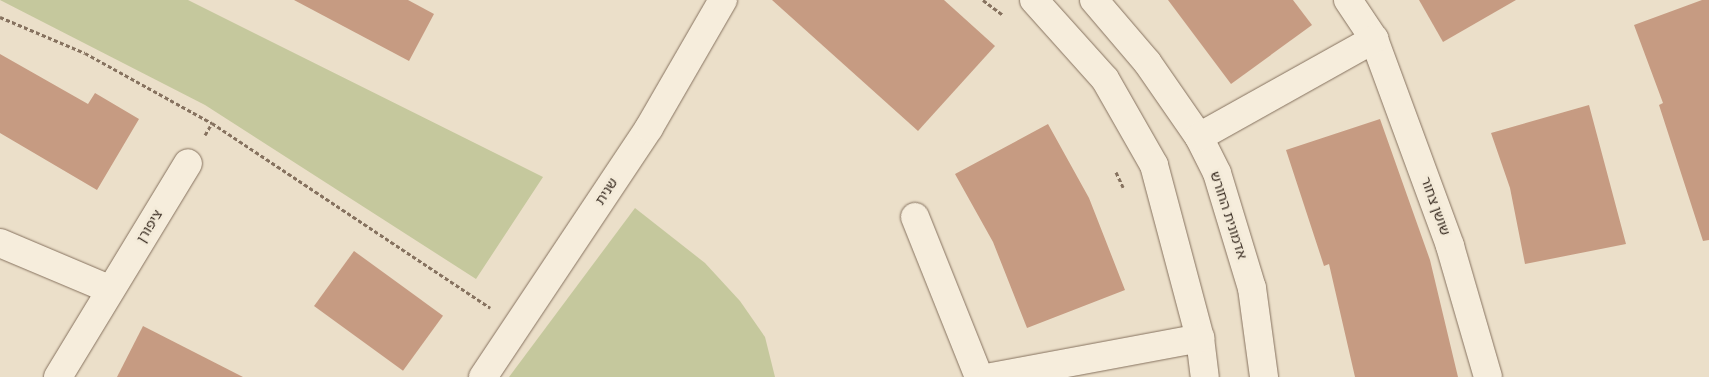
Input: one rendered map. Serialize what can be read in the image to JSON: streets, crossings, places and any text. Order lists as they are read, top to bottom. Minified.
{"streets":{"street":["שנית","שושן צחור","אדמונית החורש","ציפורן"]}}
